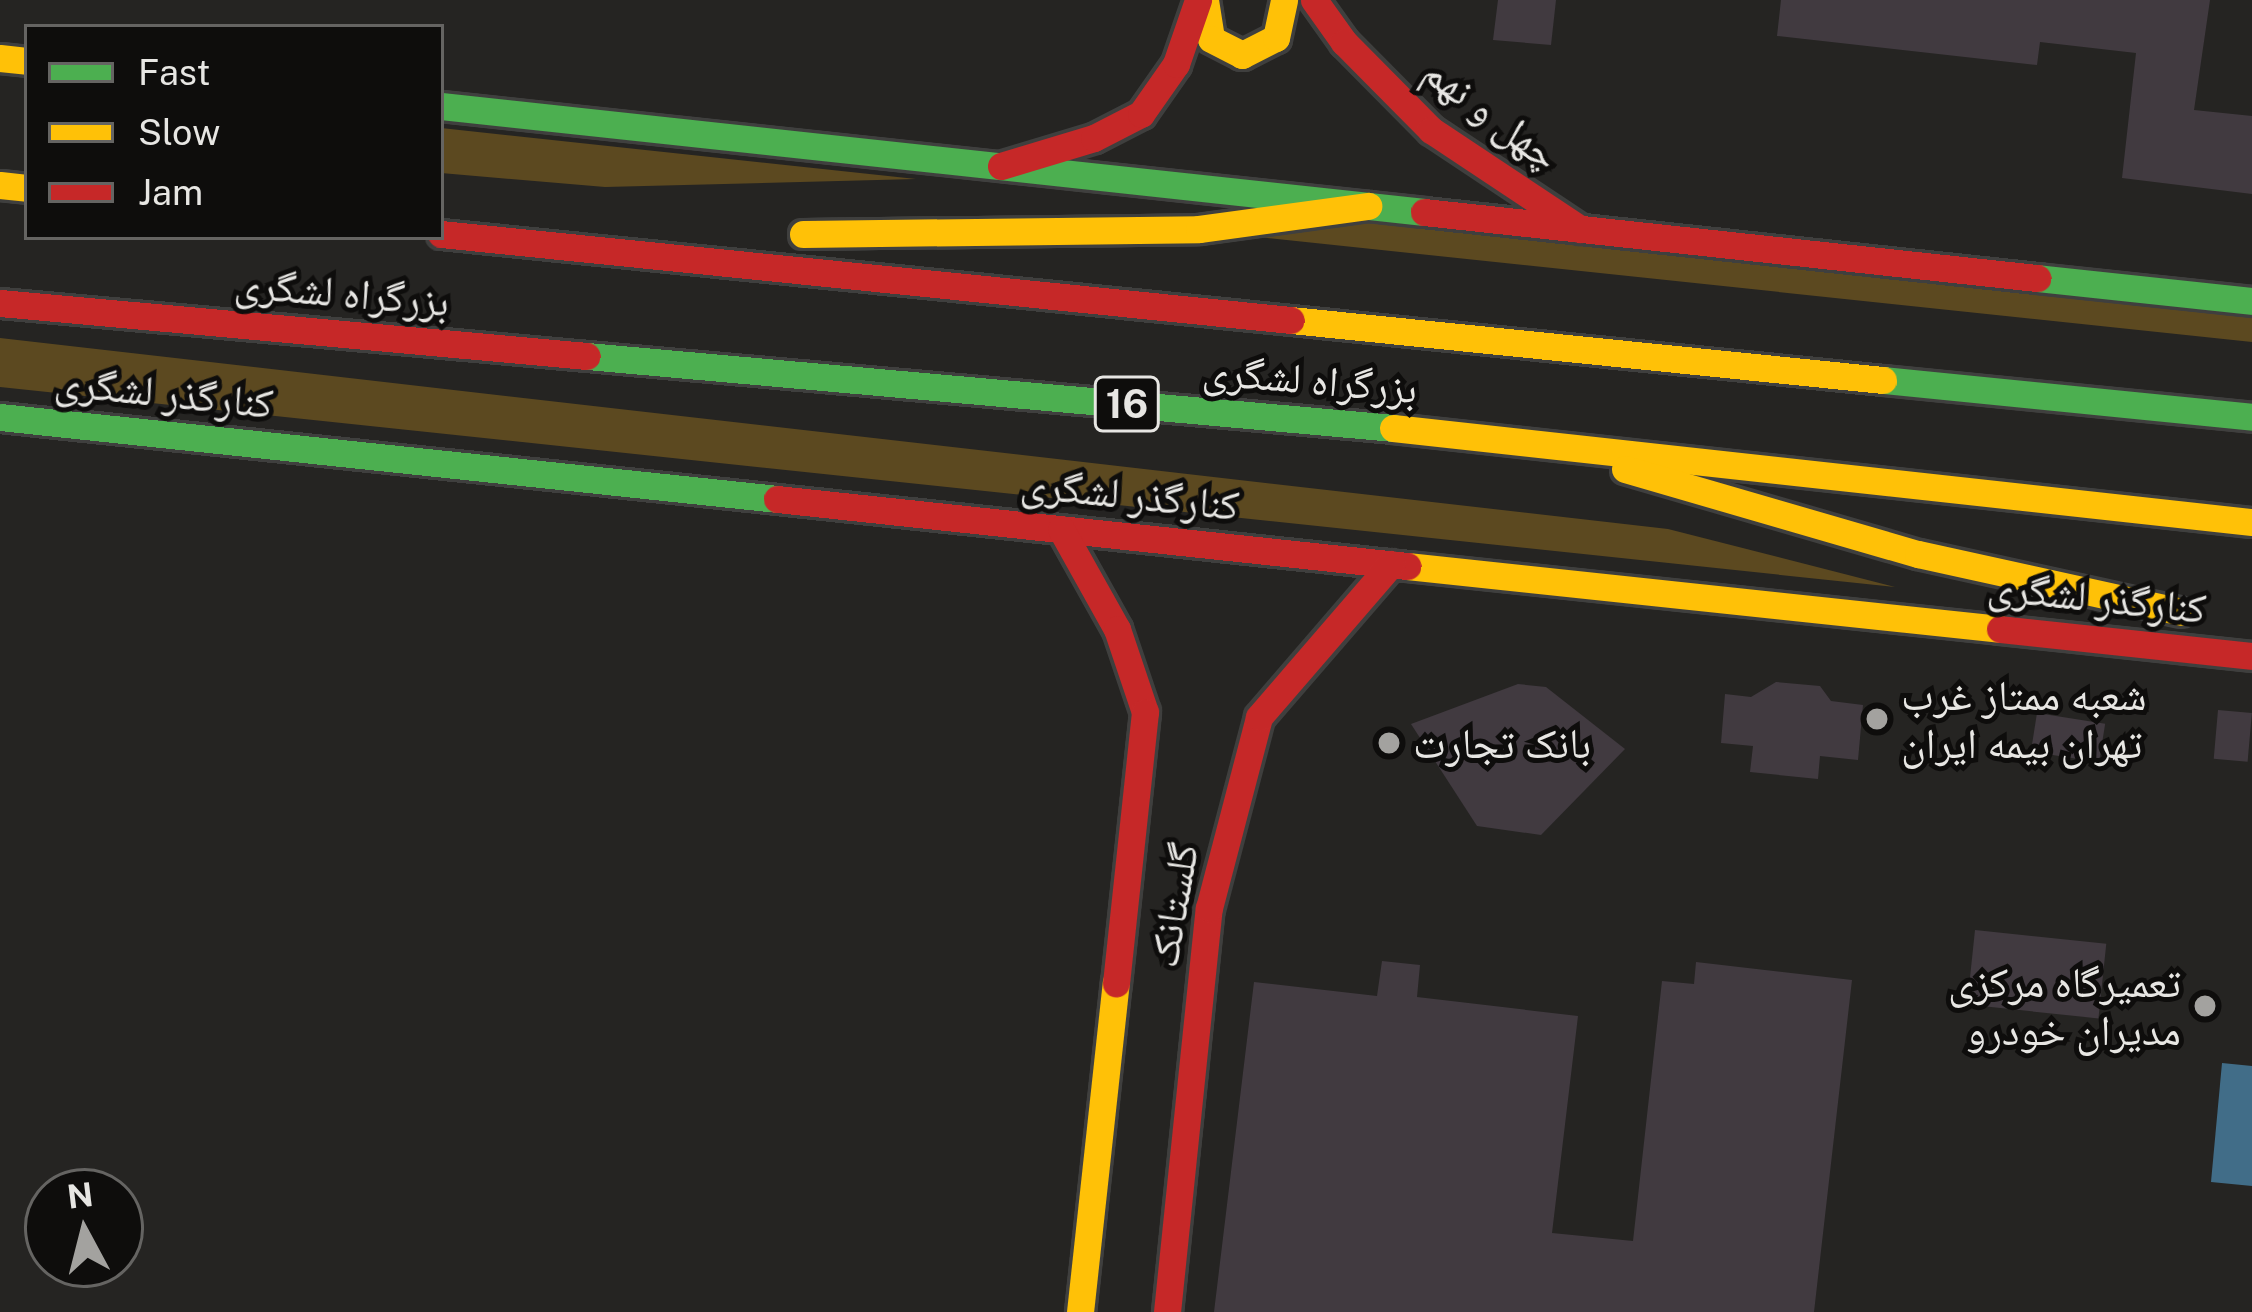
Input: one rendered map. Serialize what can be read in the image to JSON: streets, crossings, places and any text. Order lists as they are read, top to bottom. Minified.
{"streets":{"main road":["چهل و نهم","بزرگراه لشگری","کنارگذر لشگری","16","گلستانک"]},"crossings":[["کنارگذر لشگری","گلستانک"]],"places":["شعبه ممتاز غرب تهران بیمه ایران","بانک تجارت","تعمیرگاه مرکزی مدیران خودرو"],"legend":["Fast","Slow","Jam"],"north":"top"}
